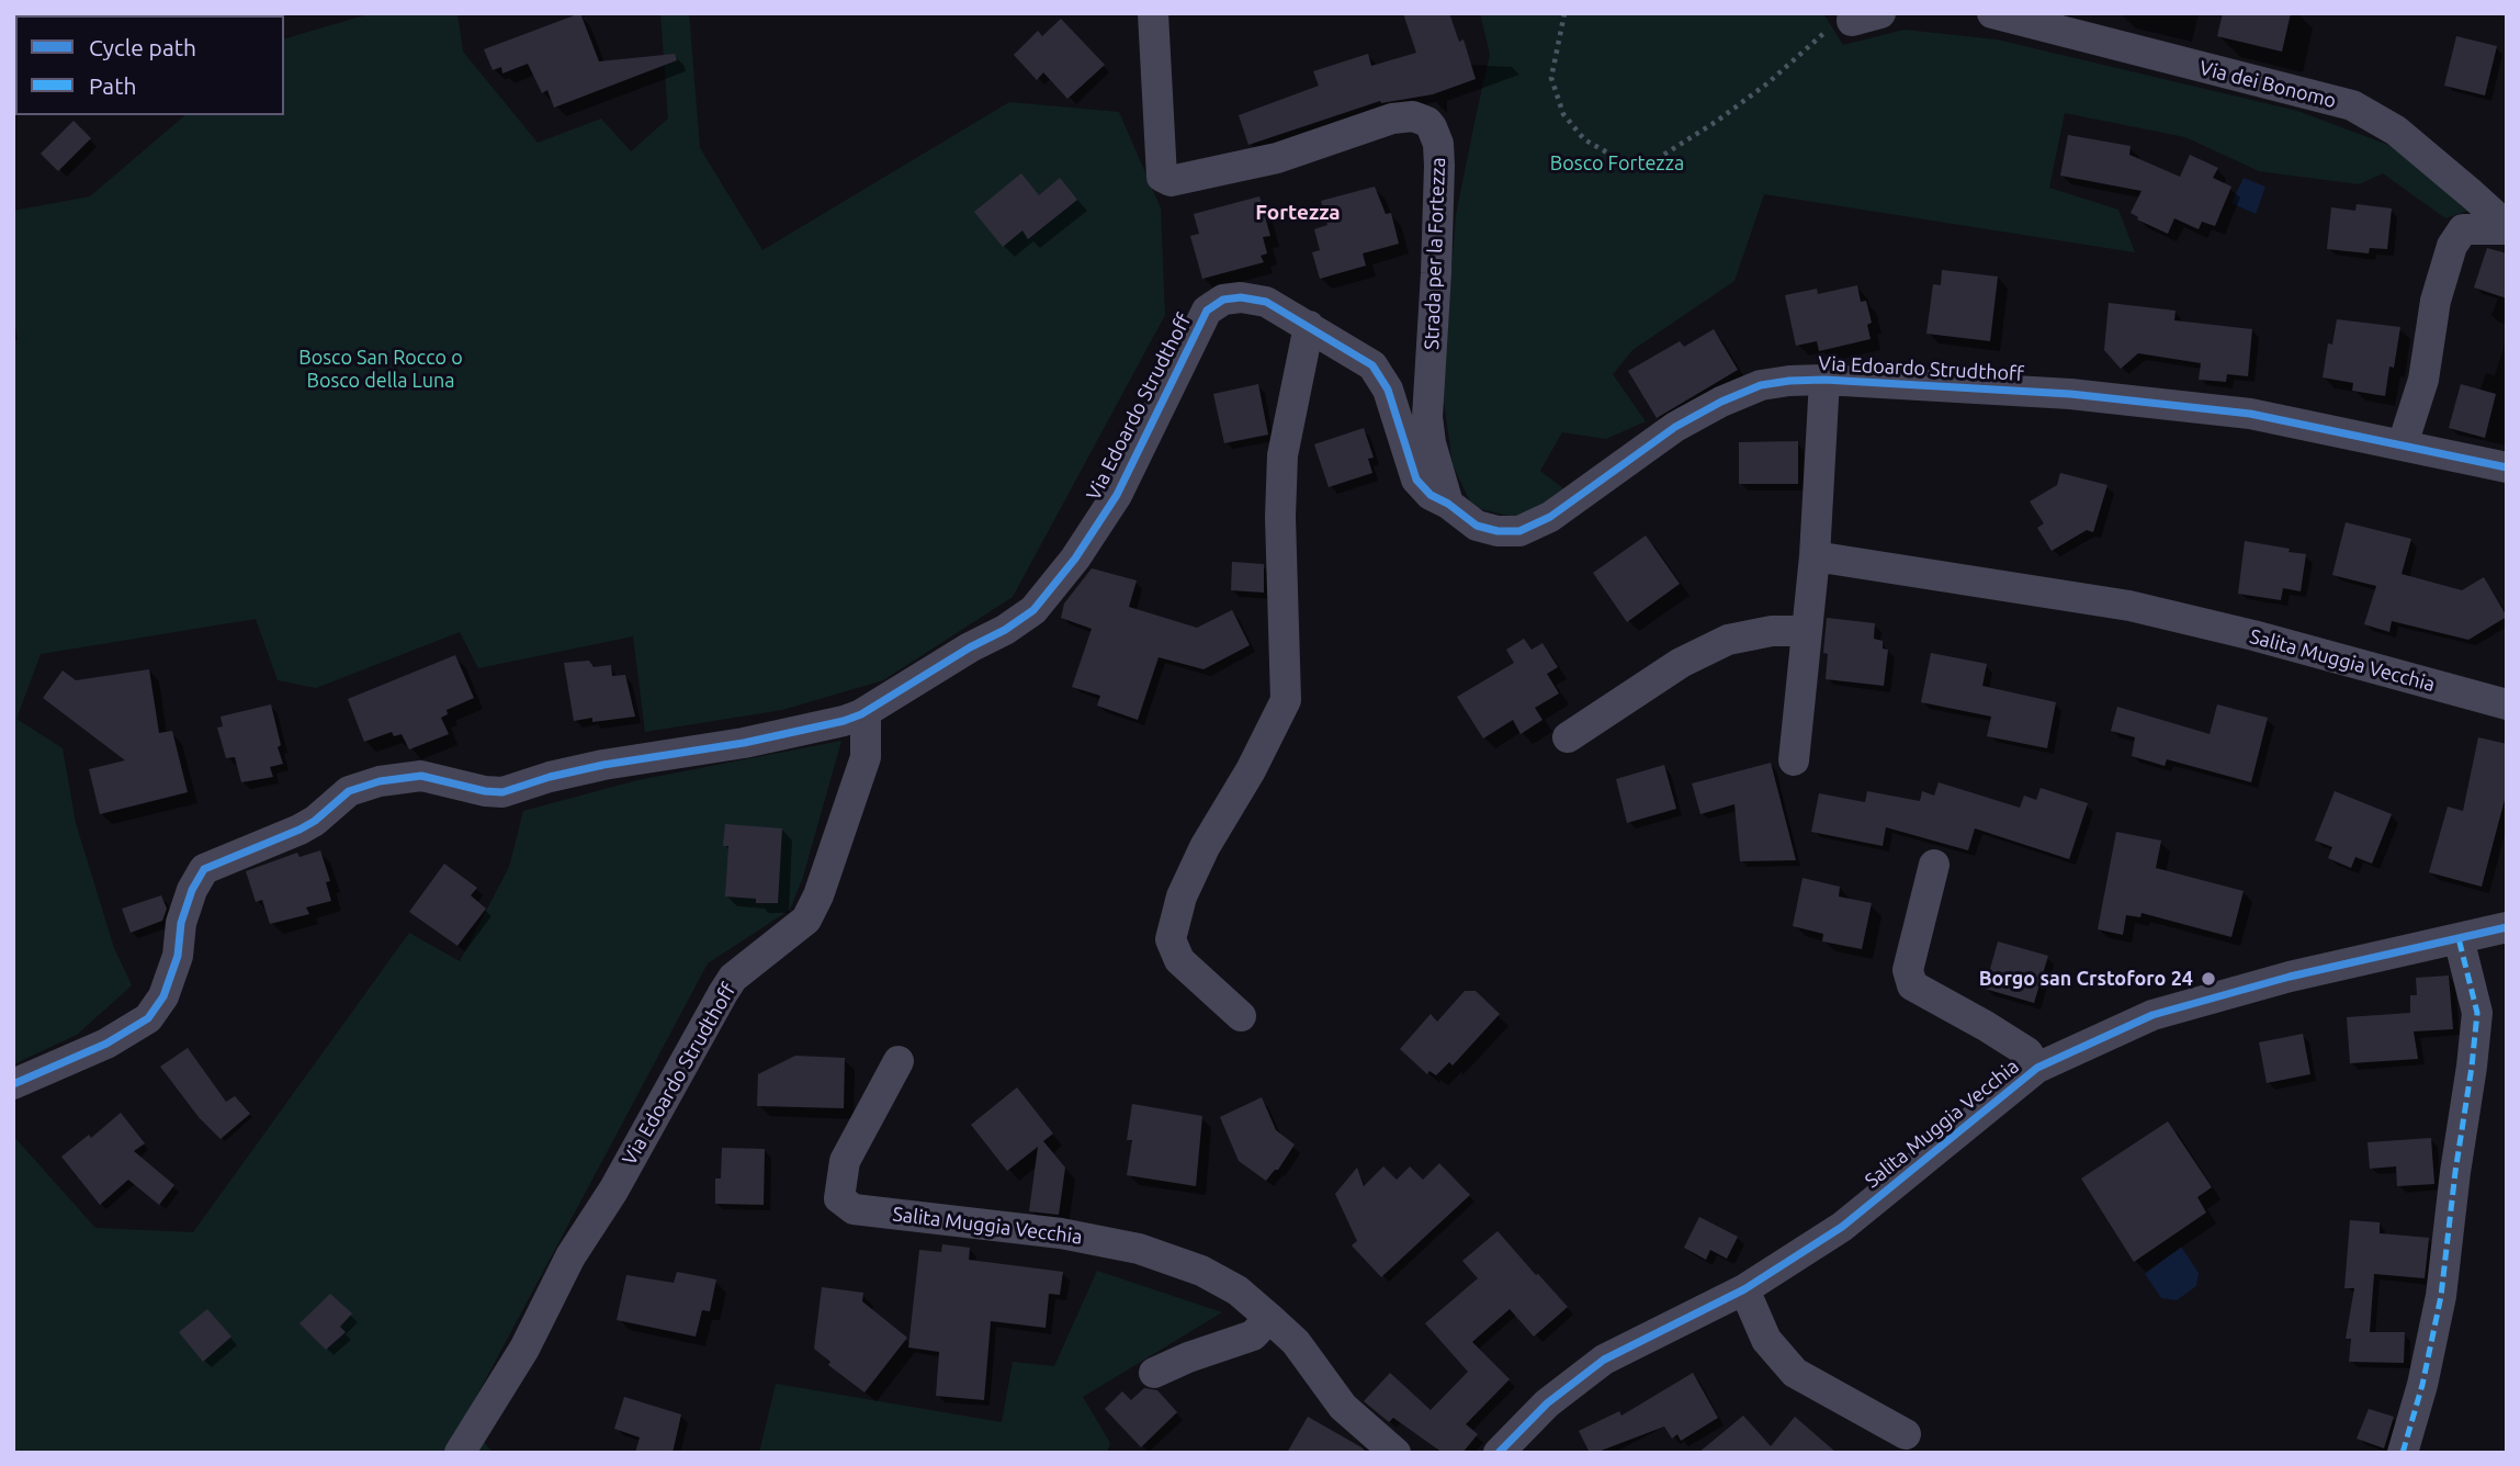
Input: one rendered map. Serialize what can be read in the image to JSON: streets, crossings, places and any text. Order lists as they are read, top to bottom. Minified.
{"streets":{"street":["Via dei Bonomo","Strada per la Fortezza","Via Edoardo Strudthoff","Salita Muggia Vecchia"]},"crossings":[["Strada per la Fortezza","Via Edoardo Strudthoff"],["Via Edoardo Strudthoff","Salita Muggia Vecchia"]],"districts":["Fortezza"],"parks":["Bosco Fortezza","Bosco San Rocco o Bosco della Luna"],"places":["Borgo san Crstoforo 24"],"legend":["Cycle path","Path"]}
